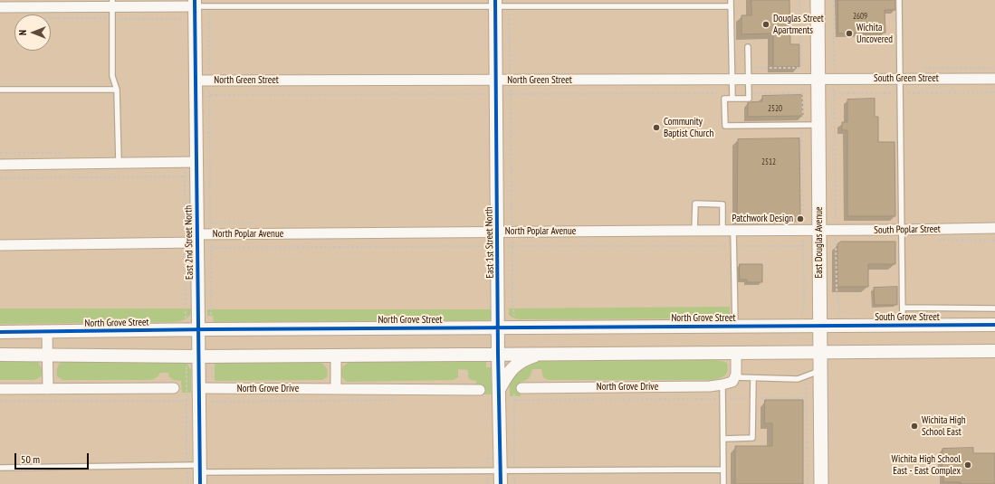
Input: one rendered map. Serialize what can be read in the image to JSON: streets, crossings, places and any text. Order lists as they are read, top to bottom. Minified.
{"streets":{"main road":["East Douglas Avenue"],"street":["South Green Street","North Green Street","South Poplar Street","North Poplar Avenue","East 2nd Street North","East 1st Street North","South Grove Street","North Grove Street","North Grove Drive"]},"crossings":[["South Green Street","North Green Street"],["South Green Street","East Douglas Avenue"],["North Green Street","East 2nd Street North"],["North Green Street","East 1st Street North"],["North Green Street","East Douglas Avenue"],["South Poplar Street","North Poplar Avenue"],["South Poplar Street","East Douglas Avenue"],["North Poplar Avenue","East 2nd Street North"],["North Poplar Avenue","East 1st Street North"],["North Poplar Avenue","East Douglas Avenue"],["East 2nd Street North","North Grove Street"],["East 2nd Street North","North Grove Drive"],["East 1st Street North","North Grove Street"],["East Douglas Avenue","South Grove Street"],["East Douglas Avenue","North Grove Street"],["South Grove Street","North Grove Street"]],"places":["Douglas Street Apartments","Wichita Uncovered","Community Baptist Church","Patchwork Design","Wichita High School East","Wichita High School East - East Complex"],"house_numbers":["2609","2520","2512"],"scale_bar":"50 m","north":"left"}
